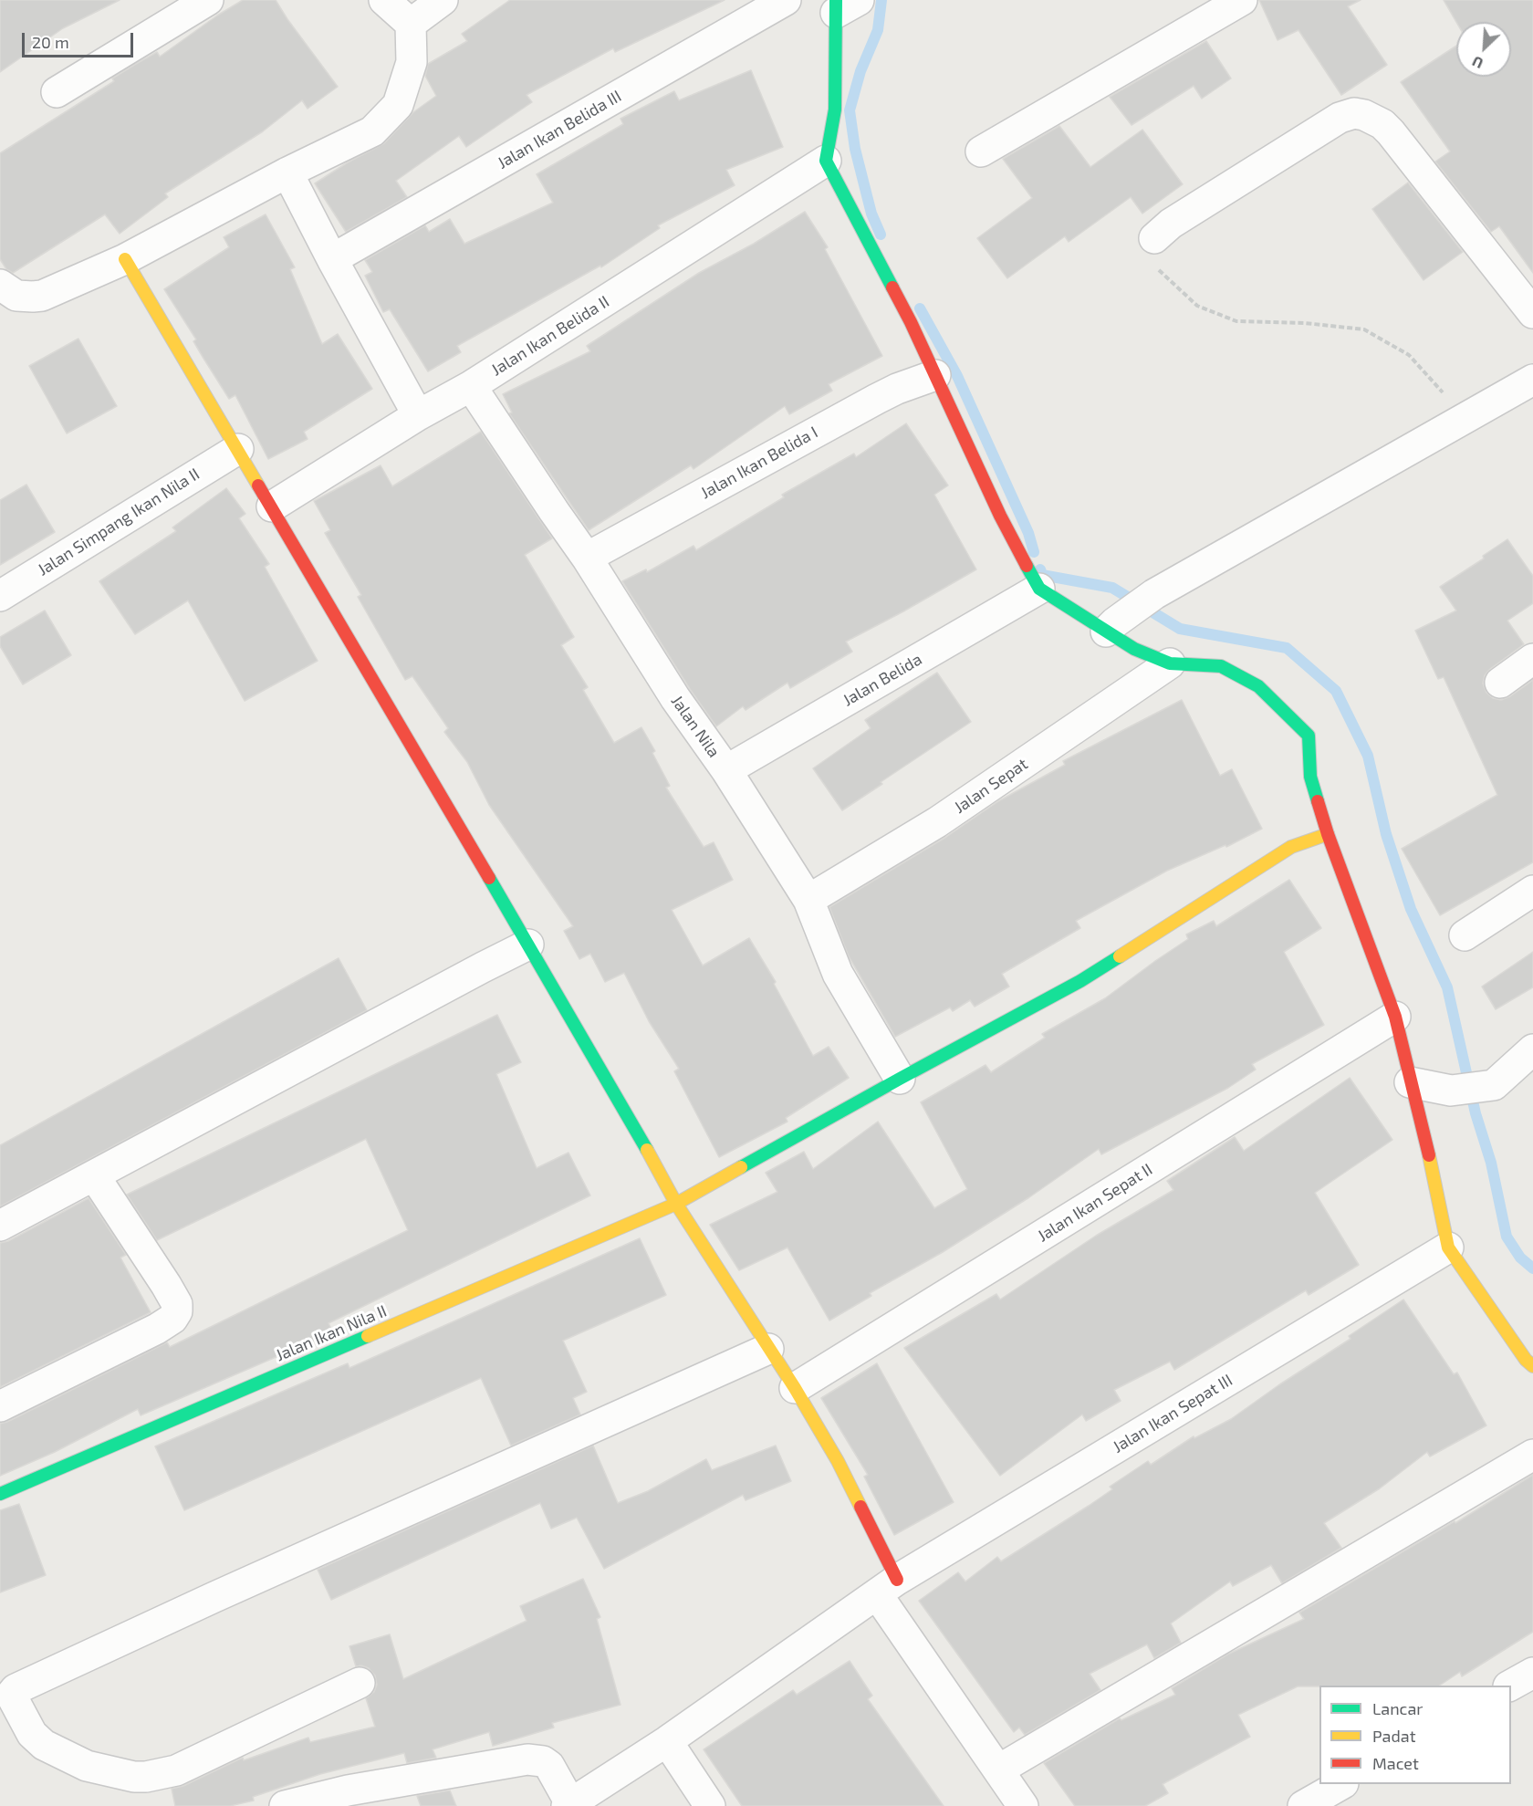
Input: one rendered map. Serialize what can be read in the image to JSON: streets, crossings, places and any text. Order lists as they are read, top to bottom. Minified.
{"streets":{"street":["Jalan Ikan Belida III","Jalan Ikan Belida II","Jalan Ikan Belida I","Jalan Simpang Ikan Nila II","Jalan Belida","Jalan Nila","Jalan Sepat","Jalan Ikan Sepat II","Jalan Ikan Nila II","Jalan Ikan Sepat III"]},"crossings":[["Jalan Ikan Belida II","Jalan Nila"],["Jalan Ikan Belida I","Jalan Nila"],["Jalan Belida","Jalan Nila"],["Jalan Nila","Jalan Sepat"],["Jalan Nila","Jalan Ikan Nila II"]],"legend":["Lancar","Padat","Macet"],"scale_bar":"20 m","north":"bottom left"}
